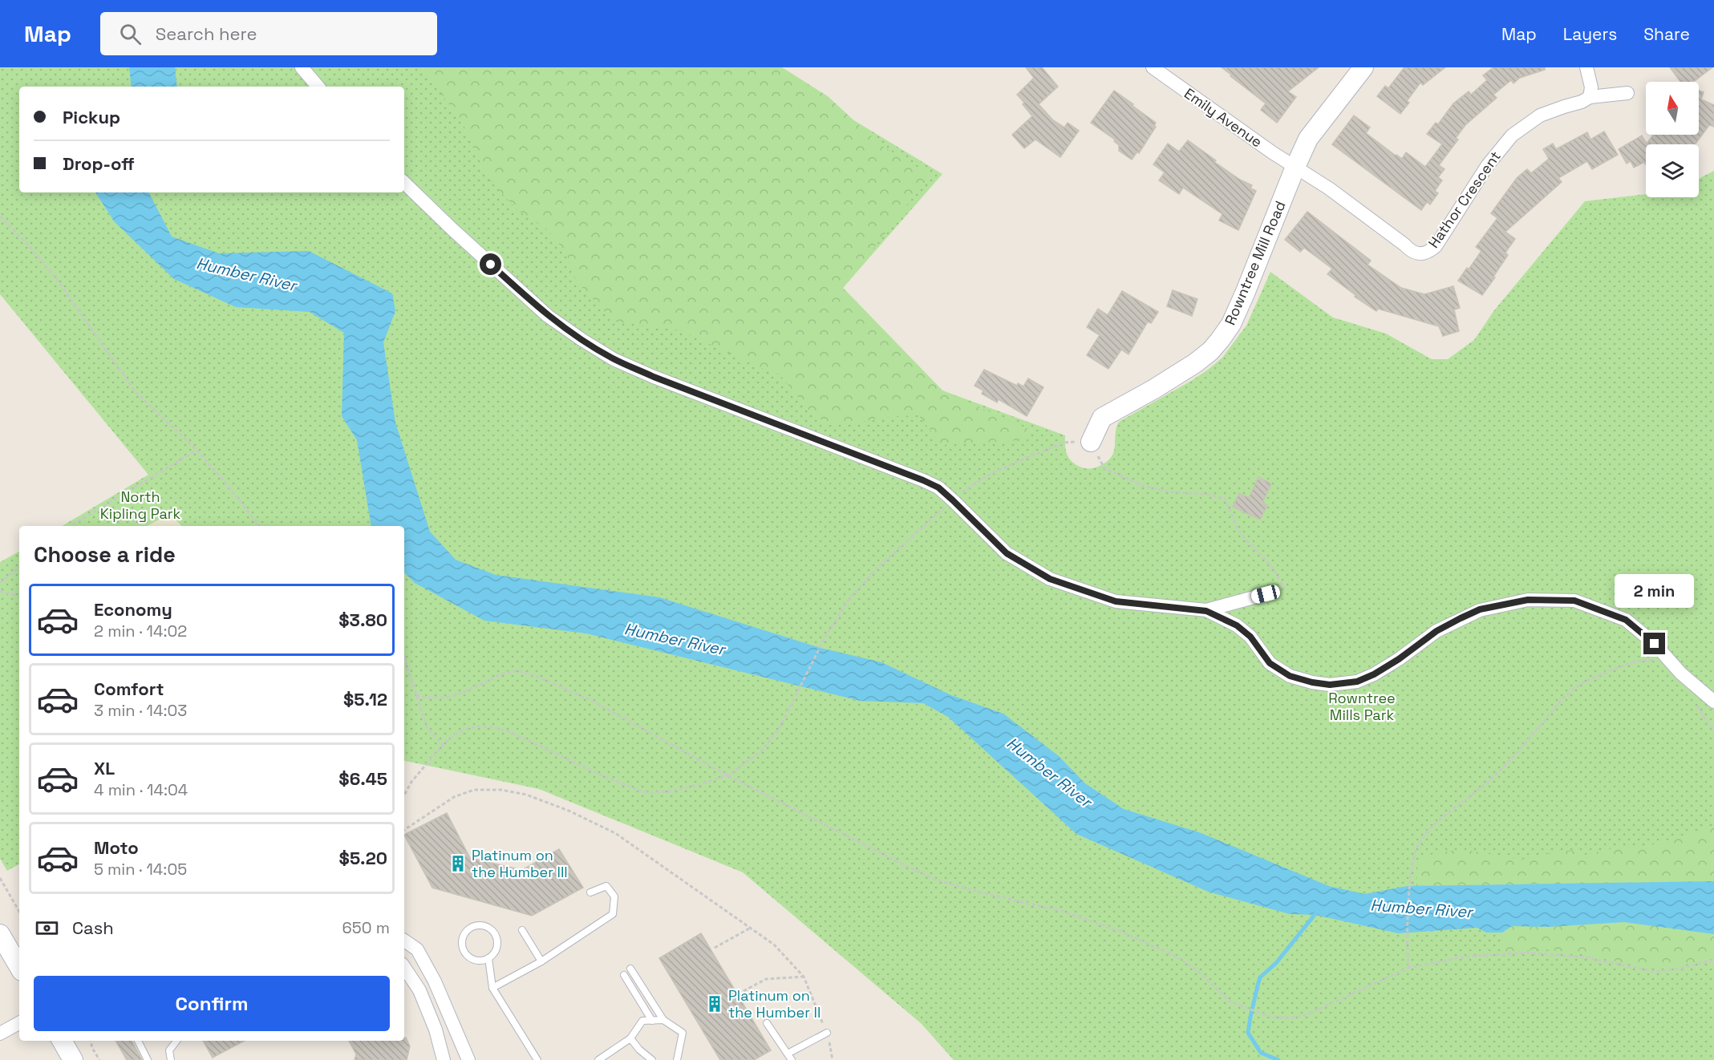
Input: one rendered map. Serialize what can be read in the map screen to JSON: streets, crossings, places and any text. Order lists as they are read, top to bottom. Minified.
{"streets":{"street":["Emily Avenue","Hathor Crescent","Rowntree Mill Road"]},"crossings":[["Emily Avenue","Hathor Crescent"],["Emily Avenue","Rowntree Mill Road"],["Hathor Crescent","Rowntree Mill Road"]],"water":["Humber River"],"parks":["North Kipling Park","Rowntree Mills Park"],"places":{"building":["Platinum on the Humber III","Platinum on the Humber II"]},"north":"top","page":{"header":"Map","search":"Search here","nav":["Map","Layers","Share"],"banner":["Pickup","Drop-off"],"heading":"Choose a ride","bubble":"2 min","list":[{"name":"Economy","note":"2 min · 14:02","value":"$3.80"},{"name":"Comfort","note":"3 min · 14:03","value":"$5.12"},{"name":"XL","note":"4 min · 14:04","value":"$6.45"},{"name":"Moto","note":"5 min · 14:05","value":"$5.20"}],"pay":["Cash","650 m"],"buttons":"Confirm"}}
